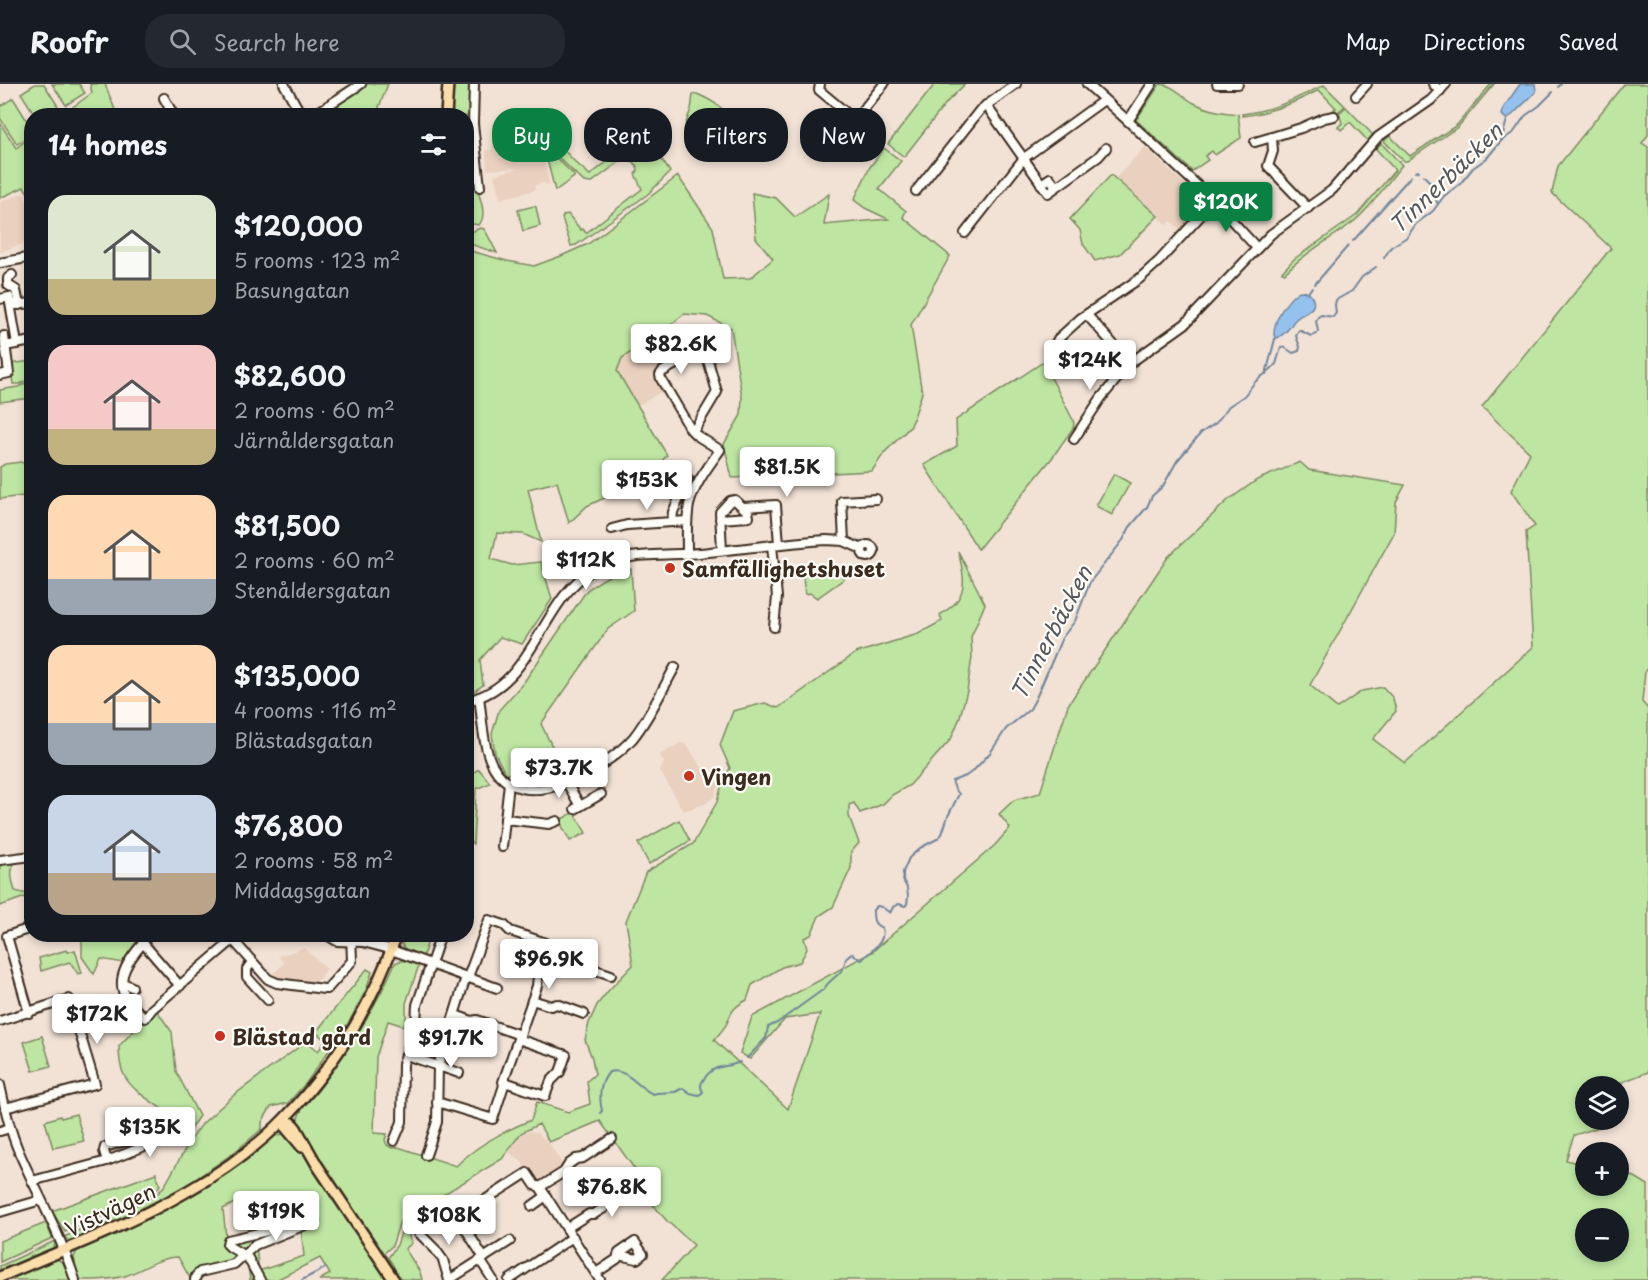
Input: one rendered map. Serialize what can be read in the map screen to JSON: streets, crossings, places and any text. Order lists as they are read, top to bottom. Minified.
{"streets":{"main road":["Vistvägen"]},"water":["Tinnerbäcken"],"places":["Samfällighetshuset","Vingen","Blästad gård"],"page":{"header":"Roofr","search":"Search here","nav":["Map","Directions","Saved"],"chip":["Buy","Rent","Filters","New"],"heading":"14 homes","list":[{"name":"$120,000","note":"5 rooms · 123 m² · Basungatan"},{"name":"$82,600","note":"2 rooms · 60 m² · Järnåldersgatan"},{"name":"$81,500","note":"2 rooms · 60 m² · Stenåldersgatan"},{"name":"$135,000","note":"4 rooms · 116 m² · Blästadsgatan"},{"name":"$76,800","note":"2 rooms · 58 m² · Middagsgatan"}],"price":["$120K","$82.6K","$124K","$81.5K","$153K","$112K","$73.7K","$96.9K","$172K","$91.7K","$135K","$76.8K","$119K","$108K"],"map_buttons":["+","−"]}}
